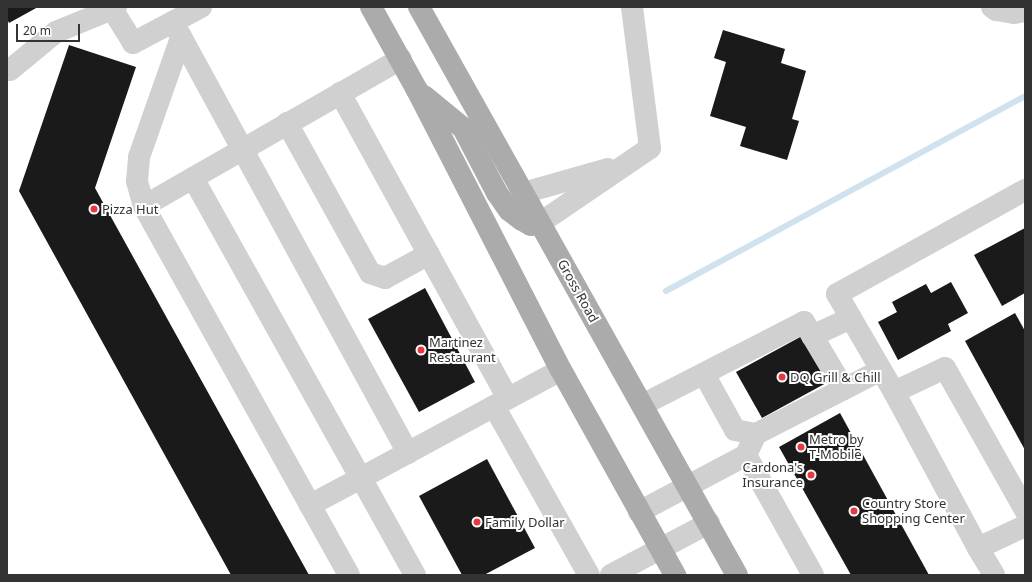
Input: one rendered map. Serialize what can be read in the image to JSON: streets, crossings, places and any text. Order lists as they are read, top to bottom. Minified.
{"streets":{"main road":["Gross Road"]},"places":["Pizza Hut","Martinez Restaurant","DQ Grill & Chill","Metro by T-Mobile","Cardona's Insurance","Country Store Shopping Center","Family Dollar"],"scale_bar":"20 m"}
